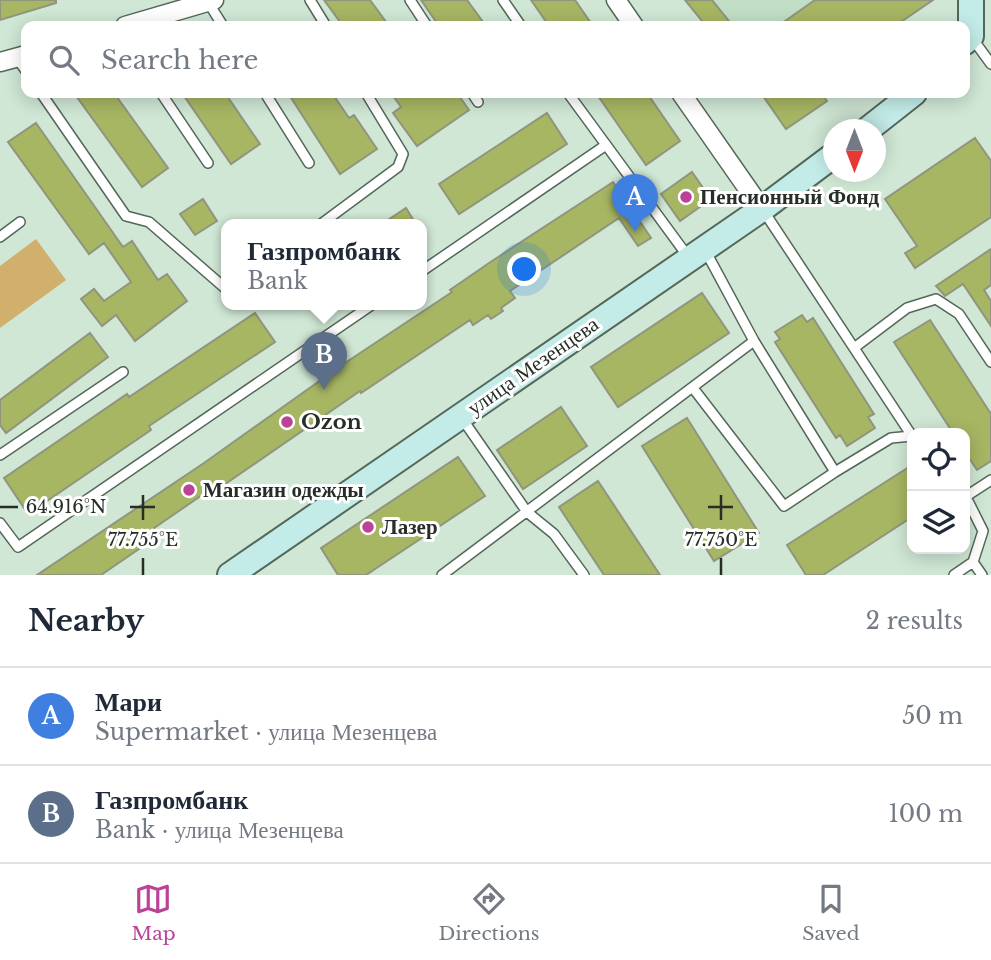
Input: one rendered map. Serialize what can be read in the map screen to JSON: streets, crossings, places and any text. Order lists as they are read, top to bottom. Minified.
{"streets":{"main road":["улица Мезенцева"]},"places":["Пенсионный Фонд","Ozon","Магазин одежды","Лазер"],"north":"bottom","page":{"search":"Search here","pins":["A","B"],"popup":["Газпромбанк","Bank"],"heading":["Nearby","2 results"],"list":[{"mark":"A","name":"Мари","note":"Supermarket · улица Мезенцева","value":"50 m"},{"mark":"B","name":"Газпромбанк","note":"Bank · улица Мезенцева","value":"100 m"}],"nav":["Map","Directions","Saved"]},"coordinates":["64.916°N","77.755°E","77.750°E"]}
